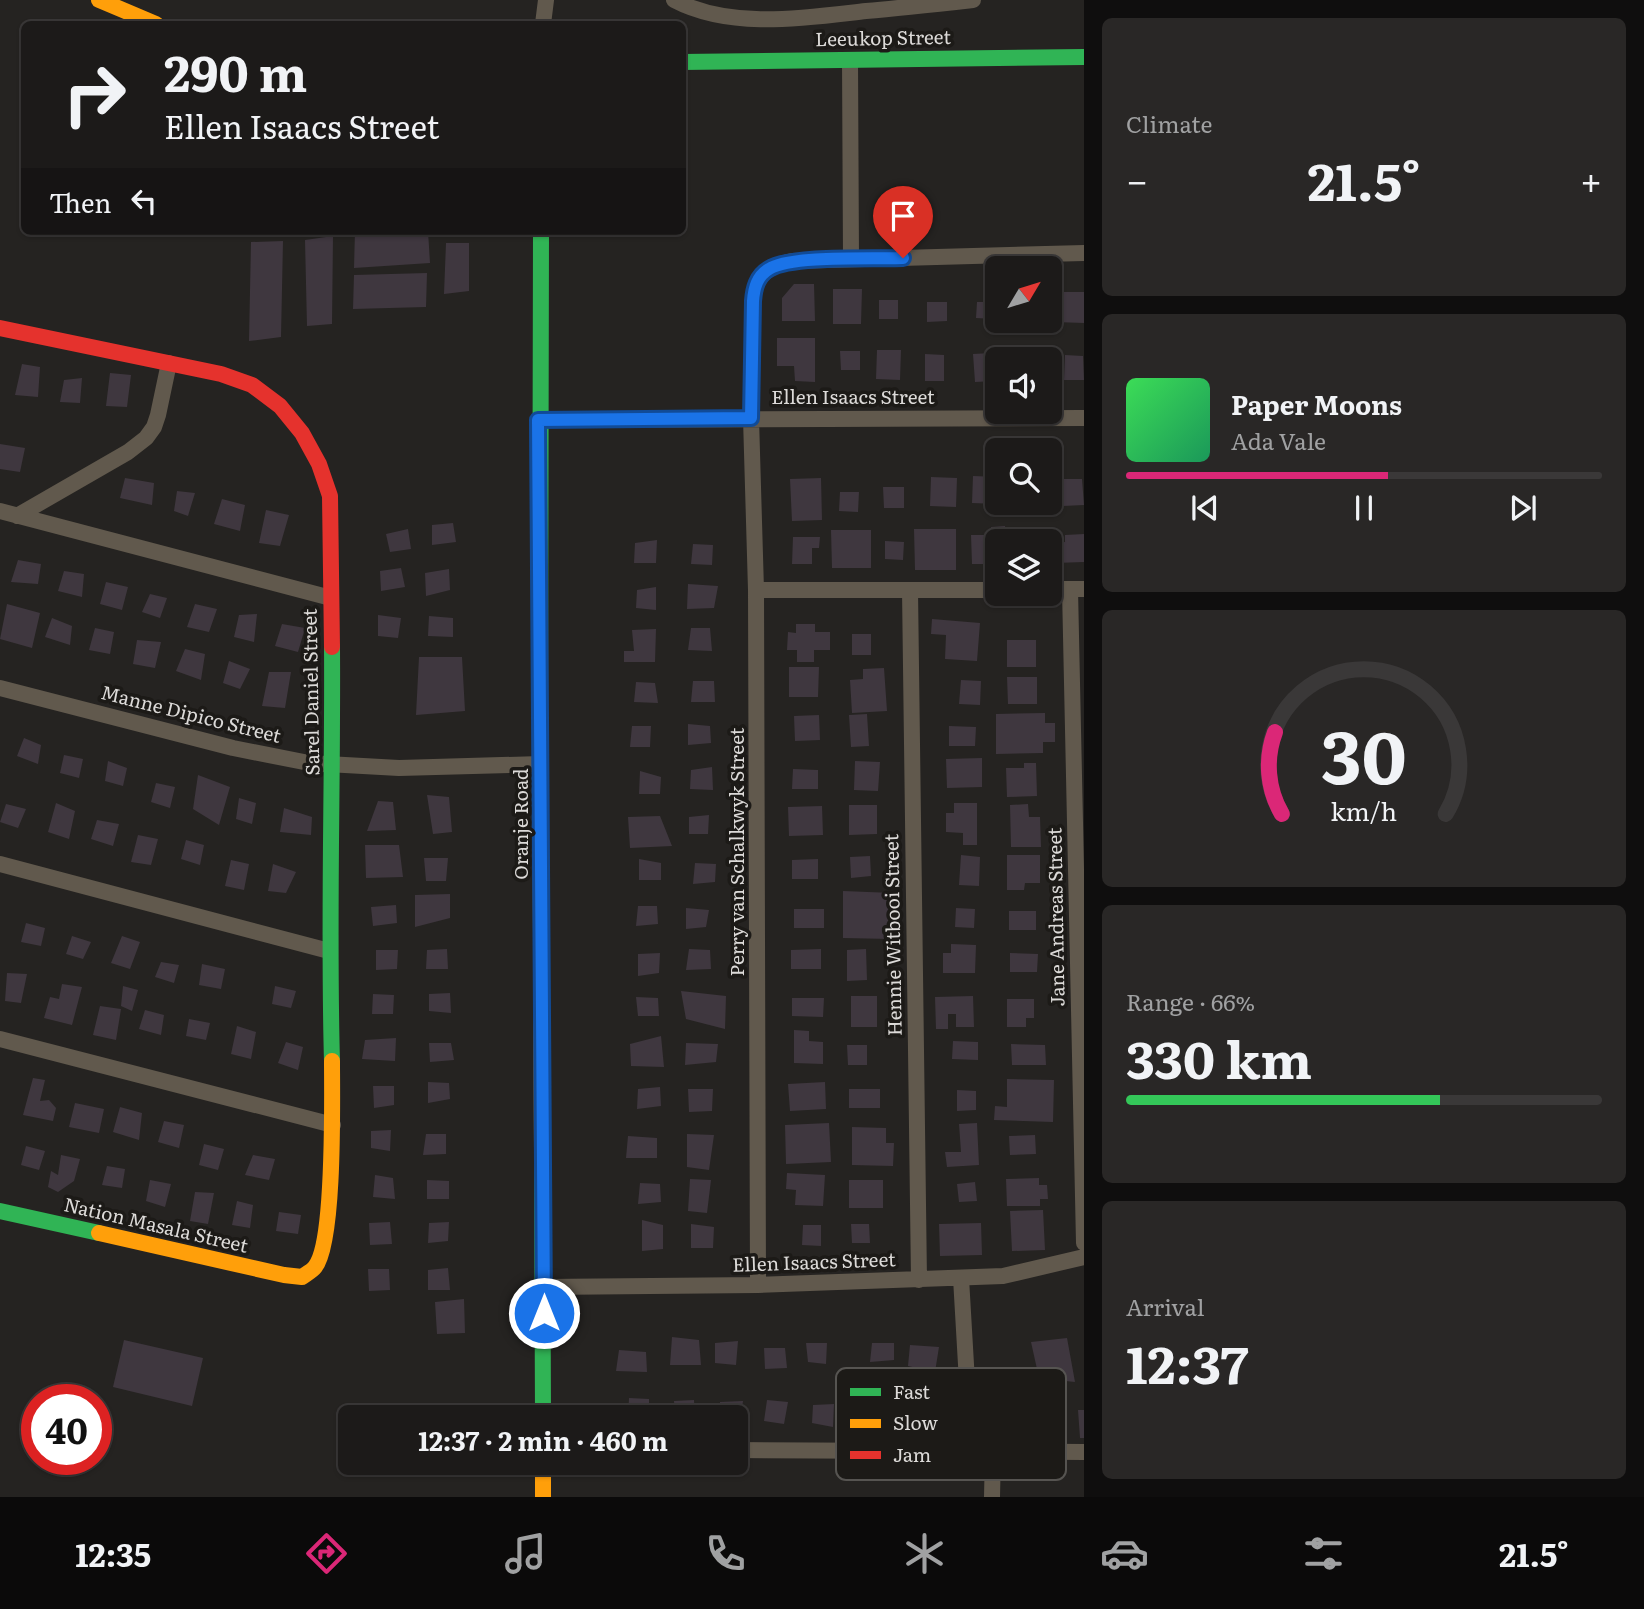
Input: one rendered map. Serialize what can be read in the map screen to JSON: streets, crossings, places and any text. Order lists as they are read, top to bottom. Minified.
{"streets":{"street":["Leeukop Street","Ellen Isaacs Street","Sarel Daniel Street","Manne Dipico Street","Oranje Road","Perry van Schalkwyk Street","Jane Andreas Street","Hennie Witbooi Street","Nation Masala Street"]},"crossings":[["Ellen Isaacs Street","Oranje Road"],["Ellen Isaacs Street","Perry van Schalkwyk Street"],["Ellen Isaacs Street","Hennie Witbooi Street"],["Sarel Daniel Street","Manne Dipico Street"],["Sarel Daniel Street","Nation Masala Street"],["Manne Dipico Street","Oranje Road"]],"legend":["Fast","Slow","Jam"],"north":"top right","page":{"tile":["Climate",["Range · 66%","330 km"],["Arrival","12:37"]],"turn":["290 m","Ellen Isaacs Street"],"heat":["−","21.5°","+"],"then":"Then","song":["Paper Moons","Ada Vale"],"limit":"40","trip":"12:37 · 2 min · 460 m","tabs":["12:35","21.5°"],"gauge":["30","km/h"]}}
